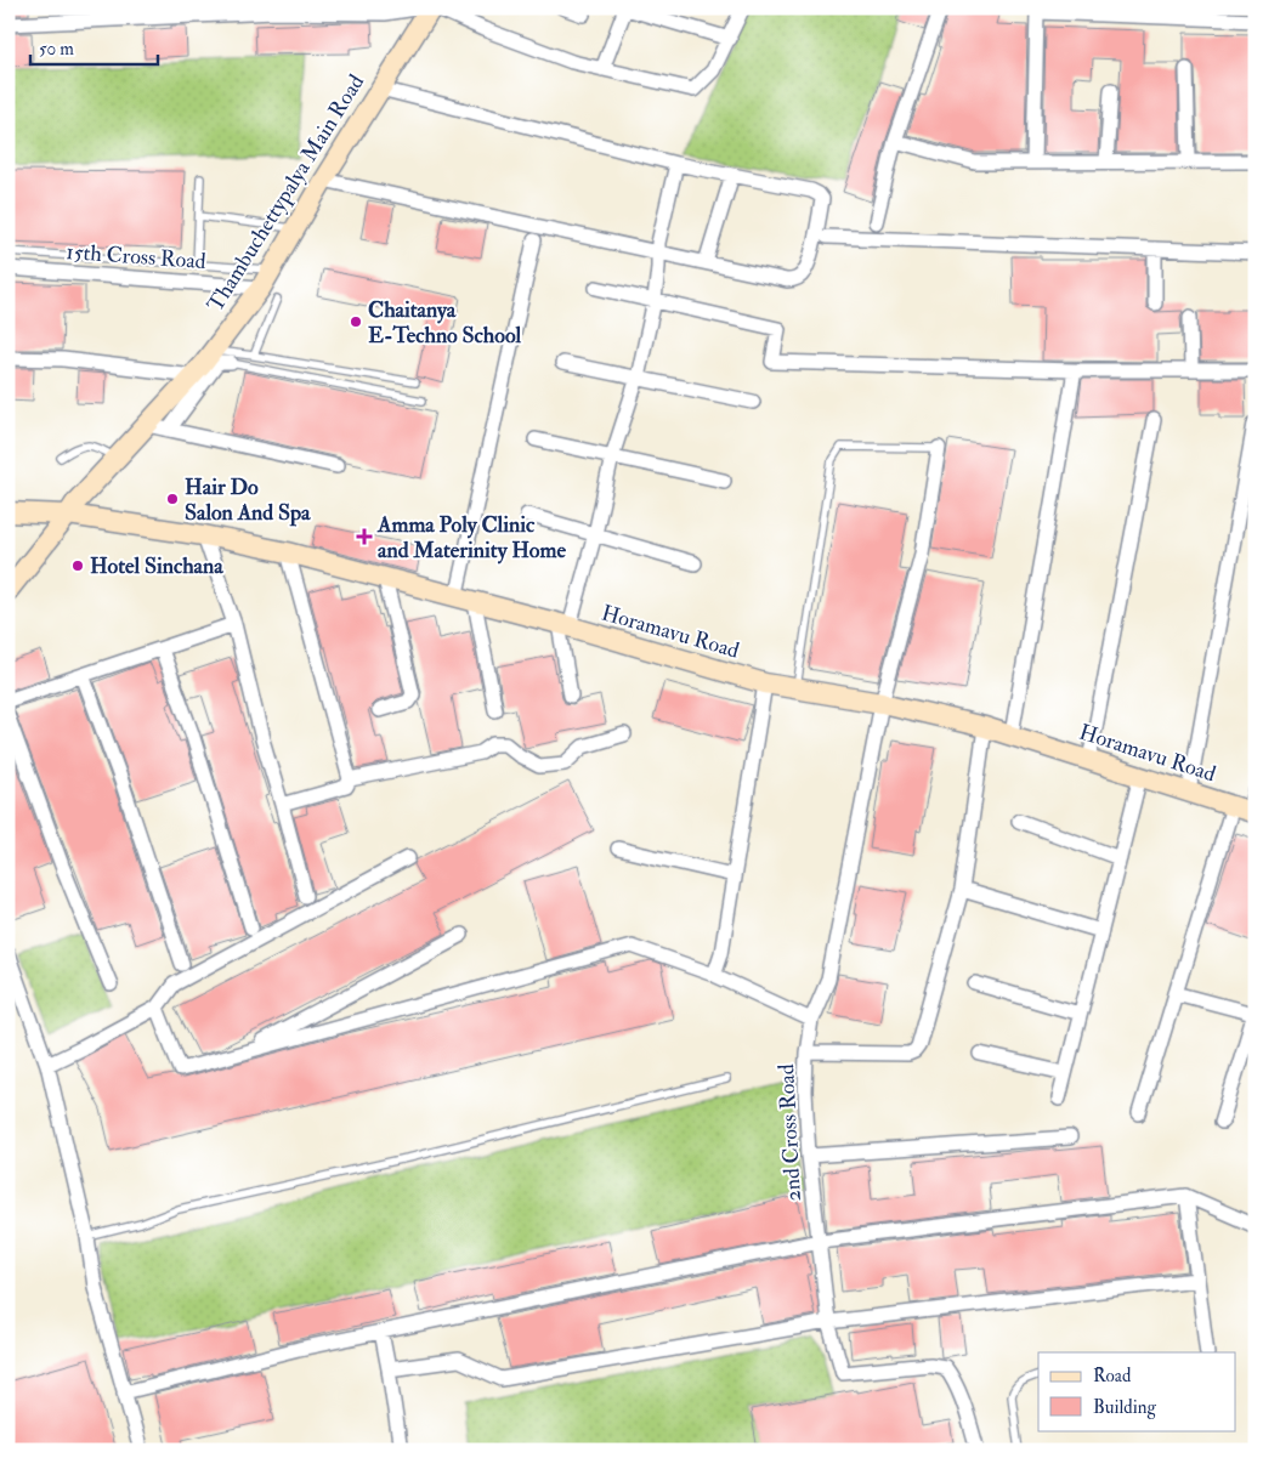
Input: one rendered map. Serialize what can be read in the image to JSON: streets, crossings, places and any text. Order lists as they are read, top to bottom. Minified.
{"streets":{"street":["Thambuchettypalya Main Road","15th Cross Road","Horamavu Road","2nd Cross Road"]},"crossings":[["Thambuchettypalya Main Road","15th Cross Road"],["Thambuchettypalya Main Road","Horamavu Road"],["Horamavu Road","2nd Cross Road"]],"places":{"other":["Chaitanya E-Techno School","Hair Do Salon And Spa","Hotel Sinchana"],"health":["Amma Poly Clinic and Materinity Home"]},"legend":["Road","Building"],"scale_bar":"50 m"}
